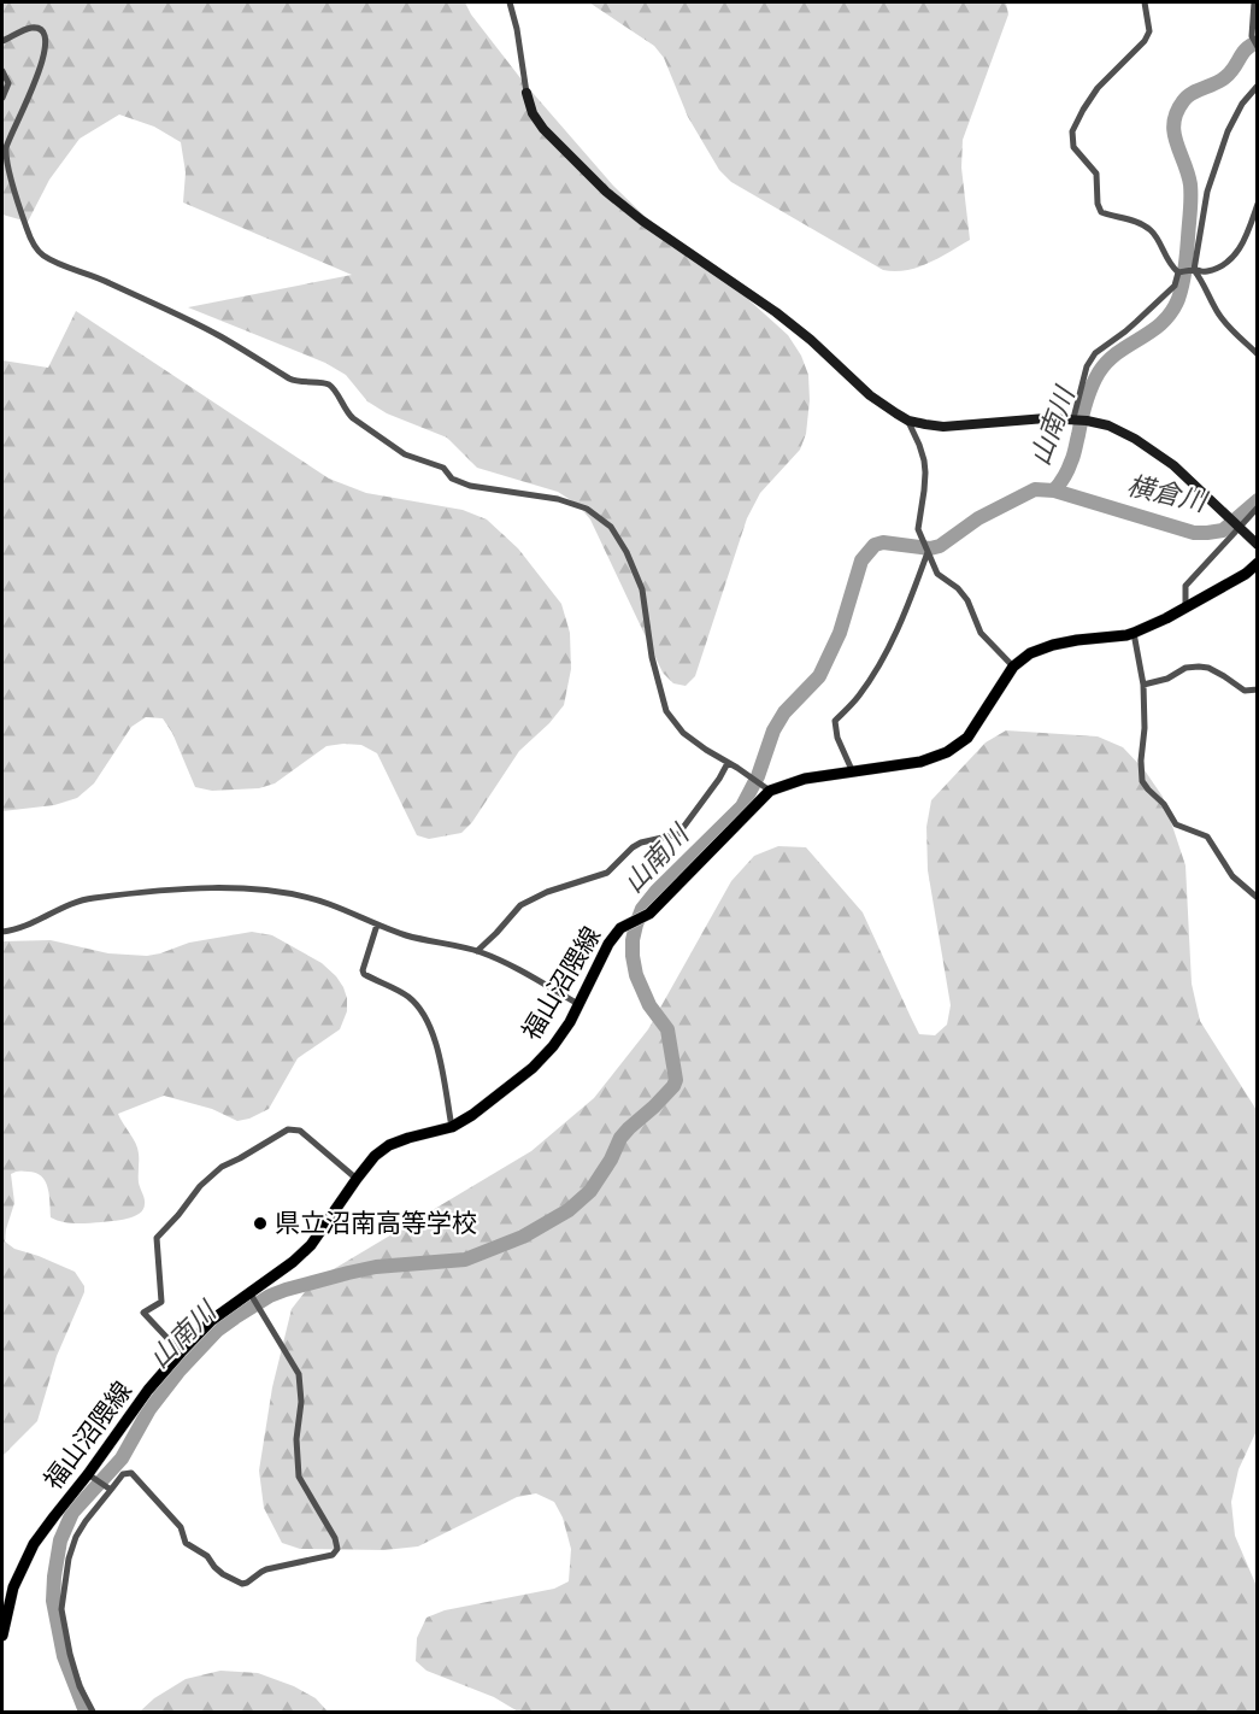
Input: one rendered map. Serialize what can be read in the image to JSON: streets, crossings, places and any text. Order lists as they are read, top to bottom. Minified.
{"streets":{"main road":["福山沼隈線"]},"water":["山南川","横倉川"],"places":["県立沼南高等学校"]}
